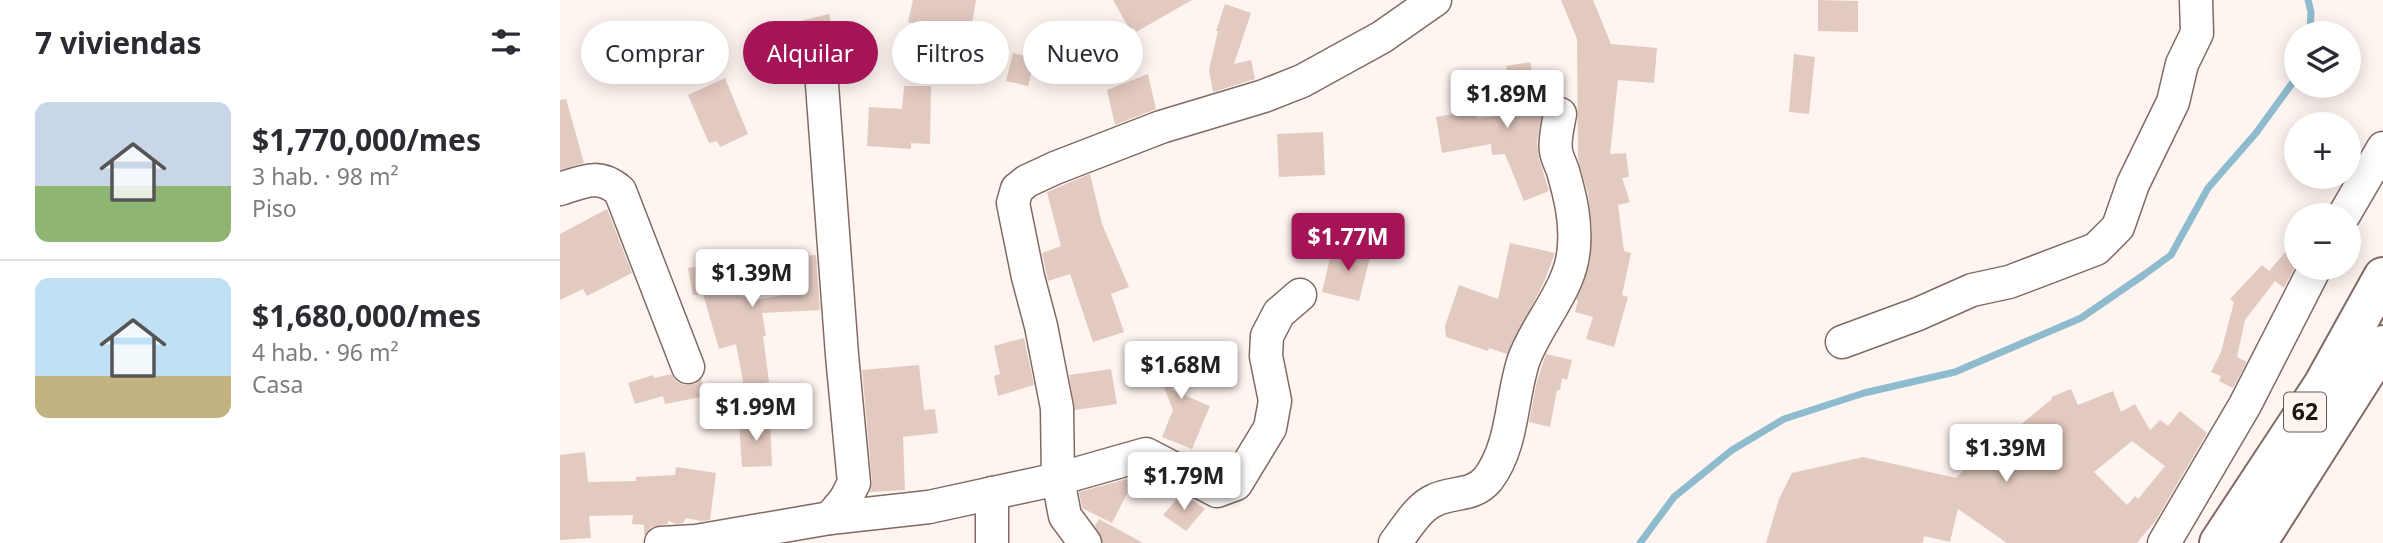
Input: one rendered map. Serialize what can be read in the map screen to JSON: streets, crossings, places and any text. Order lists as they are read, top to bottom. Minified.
{"streets":{"highway":["62"]},"page":{"heading":"7 viviendas","map_buttons":["+","−"],"chip":["Comprar","Alquilar","Filtros","Nuevo"],"price":["$1.89M","$1.77M","$1.39M","$1.68M","$1.99M","$1.39M","$1.79M"],"list":[{"name":"$1,770,000/mes","note":"3 hab. · 98 m² · Piso"},{"name":"$1,680,000/mes","note":"4 hab. · 96 m² · Casa"}]}}
